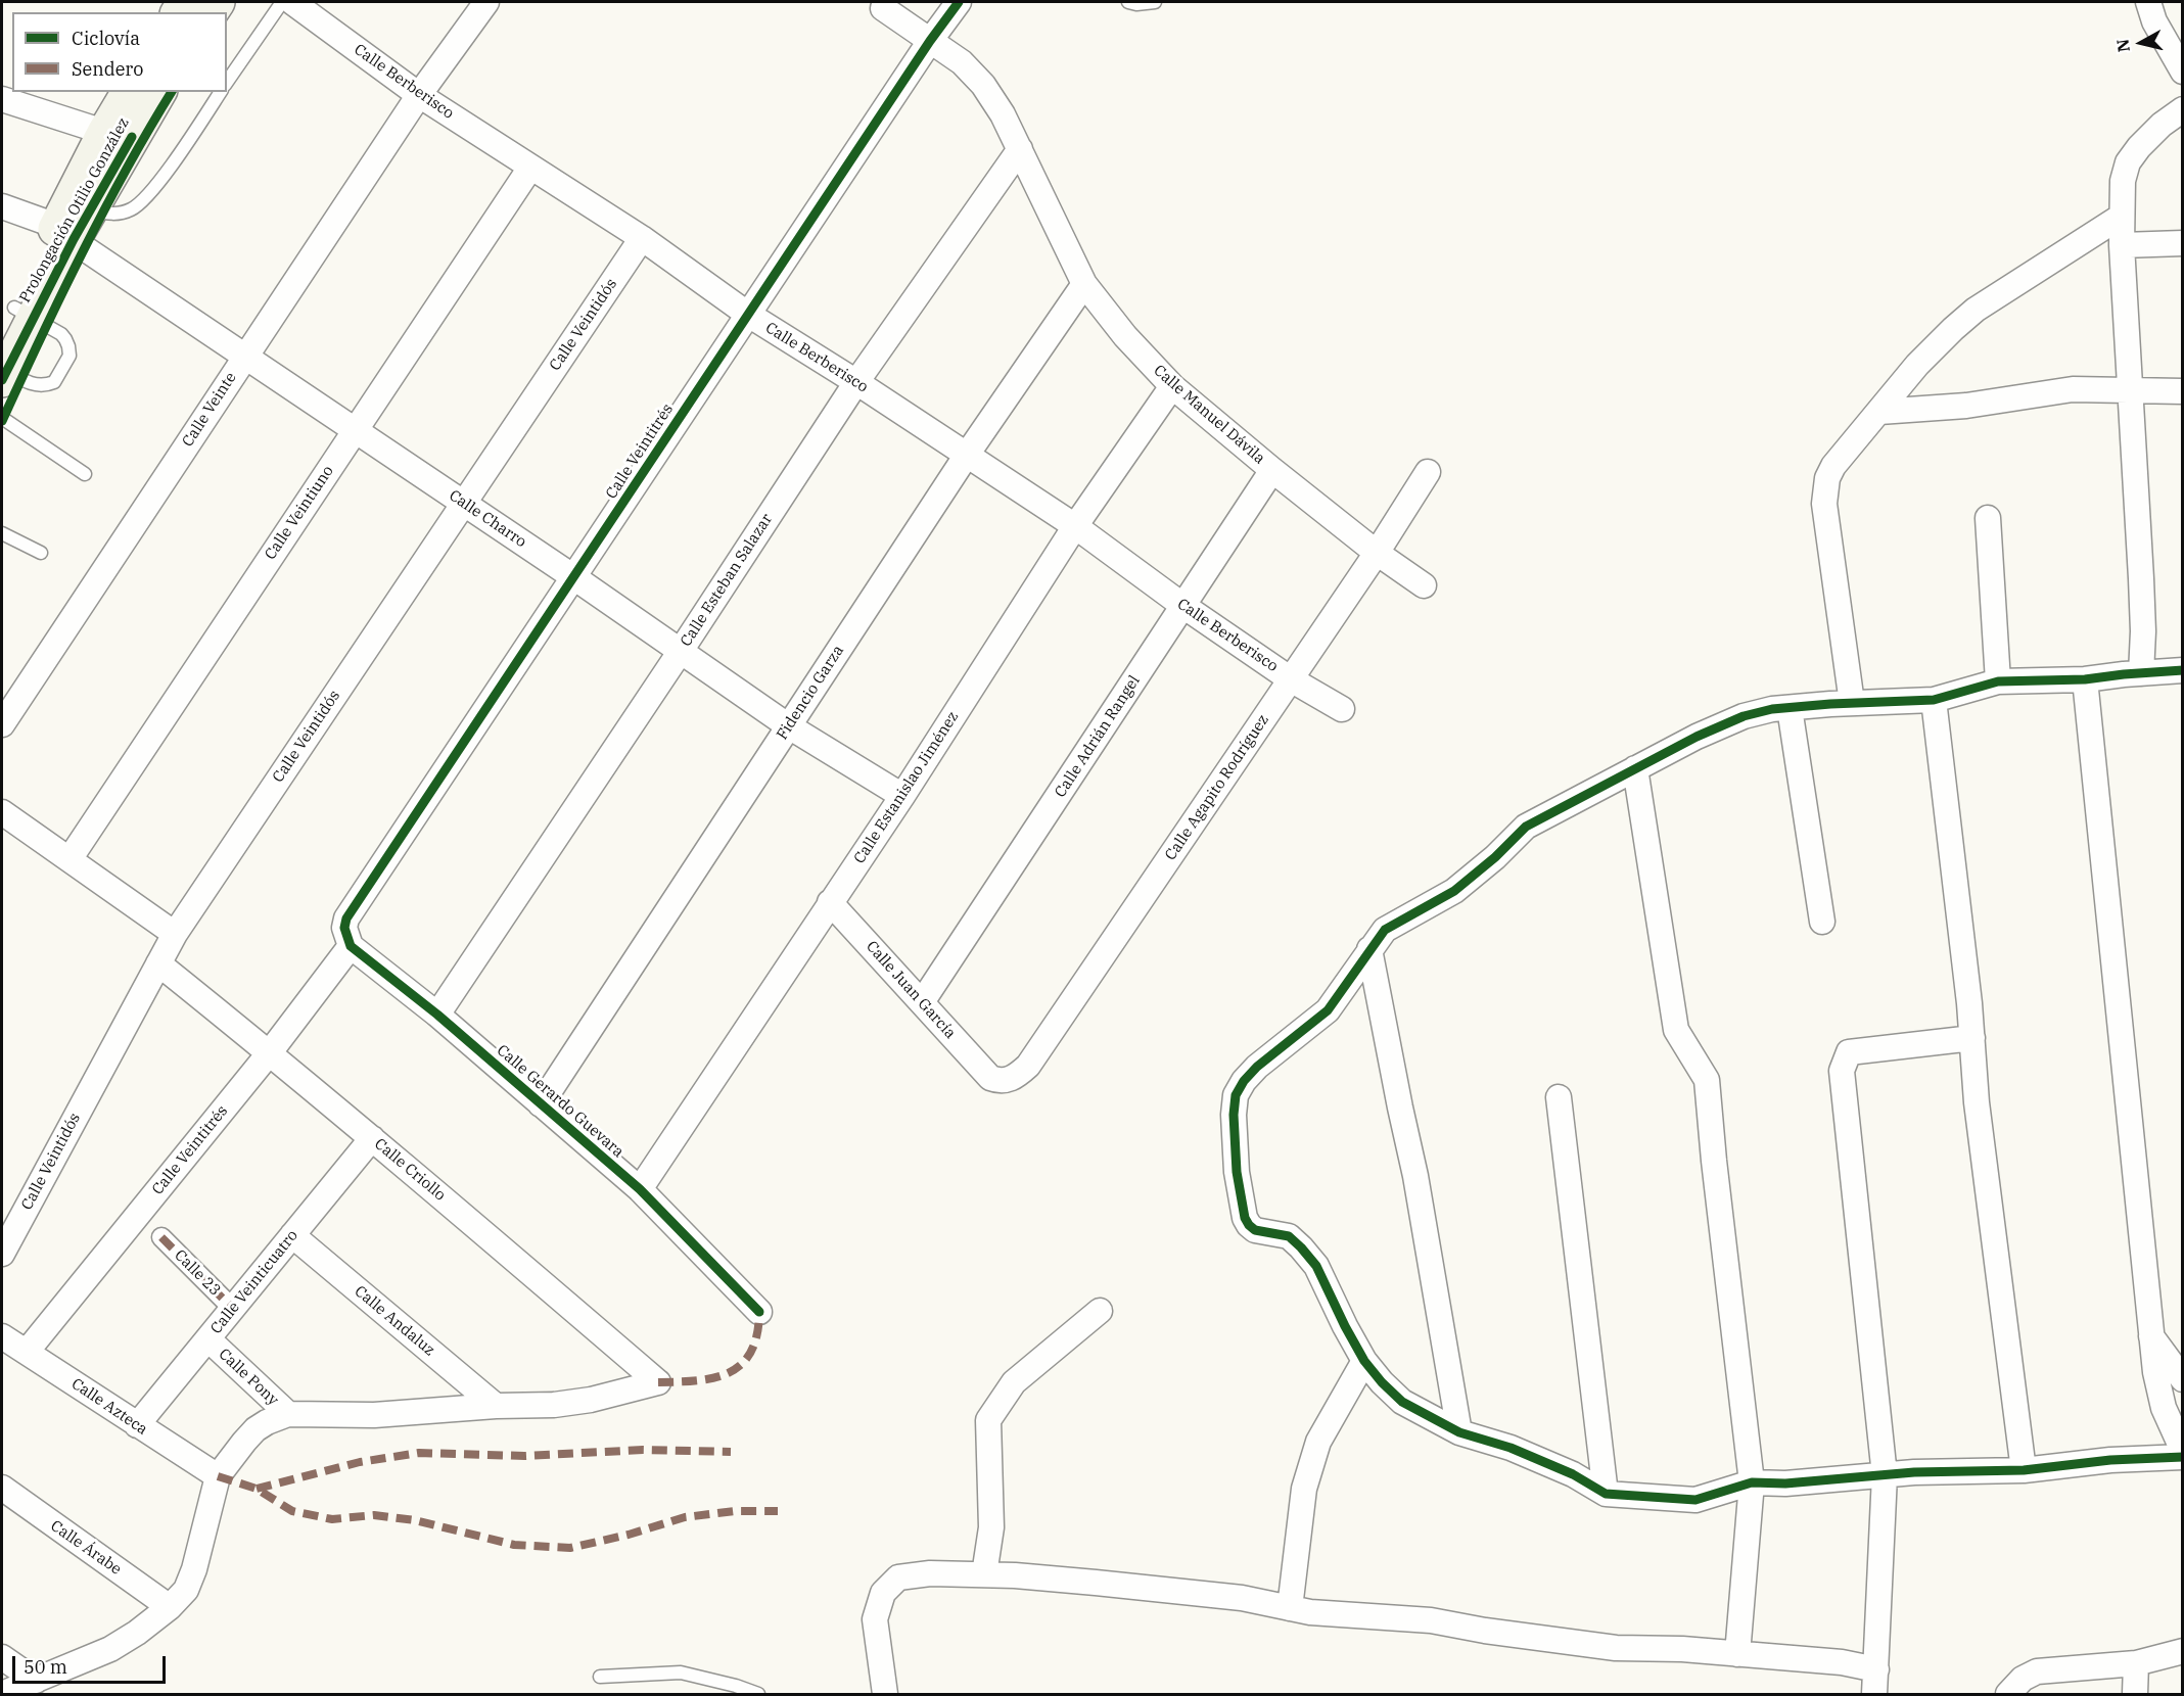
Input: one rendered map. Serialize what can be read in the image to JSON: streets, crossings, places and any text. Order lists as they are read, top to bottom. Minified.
{"streets":{"main road":["Prolongación Otilio González"],"street":["Calle Berberisco","Calle Veintidós","Calle Veinte","Calle Manuel Dávila","Calle Veintitrés","Calle Veintiuno","Calle Charro","Calle Esteban Salazar","Fidencio Garza","Calle Adrián Rangel","Calle Estanislao Jiménez","Calle Agapito Rodríguez","Calle Juan García","Calle Gerardo Guevara","Calle Criollo","Calle 23","Calle Veinticuatro","Calle Andaluz","Calle Pony","Calle Azteca","Calle Árabe"]},"crossings":[["Calle Berberisco","Calle Veintidós"],["Calle Berberisco","Calle Veinte"],["Calle Berberisco","Calle Veintitrés"],["Calle Berberisco","Calle Veintiuno"],["Calle Berberisco","Calle Esteban Salazar"],["Calle Berberisco","Fidencio Garza"],["Calle Berberisco","Calle Adrián Rangel"],["Calle Berberisco","Calle Estanislao Jiménez"],["Calle Berberisco","Calle Agapito Rodríguez"],["Prolongación Otilio González","Calle Charro"],["Calle Veintidós","Calle Charro"],["Calle Veintidós","Calle Criollo"],["Calle Veinte","Calle Charro"],["Calle Manuel Dávila","Calle Veintitrés"],["Calle Manuel Dávila","Calle Esteban Salazar"],["Calle Manuel Dávila","Fidencio Garza"],["Calle Manuel Dávila","Calle Adrián Rangel"],["Calle Manuel Dávila","Calle Estanislao Jiménez"],["Calle Manuel Dávila","Calle Agapito Rodríguez"],["Calle Veintitrés","Calle Charro"],["Calle Veintitrés","Calle Gerardo Guevara"],["Calle Veintitrés","Calle Criollo"],["Calle Veintitrés","Calle Azteca"],["Calle Veintiuno","Calle Charro"],["Calle Charro","Calle Esteban Salazar"],["Calle Charro","Fidencio Garza"],["Calle Charro","Calle Estanislao Jiménez"],["Calle Esteban Salazar","Calle Gerardo Guevara"],["Fidencio Garza","Calle Gerardo Guevara"],["Calle Adrián Rangel","Calle Juan García"],["Calle Estanislao Jiménez","Calle Juan García"],["Calle Estanislao Jiménez","Calle Gerardo Guevara"],["Calle Agapito Rodríguez","Calle Juan García"],["Calle Criollo","Calle Veinticuatro"],["Calle Criollo","Calle Andaluz"],["Calle 23","Calle Veinticuatro"],["Calle Veinticuatro","Calle Andaluz"],["Calle Veinticuatro","Calle Pony"],["Calle Veinticuatro","Calle Azteca"]],"legend":["Ciclovía","Sendero"],"scale_bar":"50 m","north":"left"}
